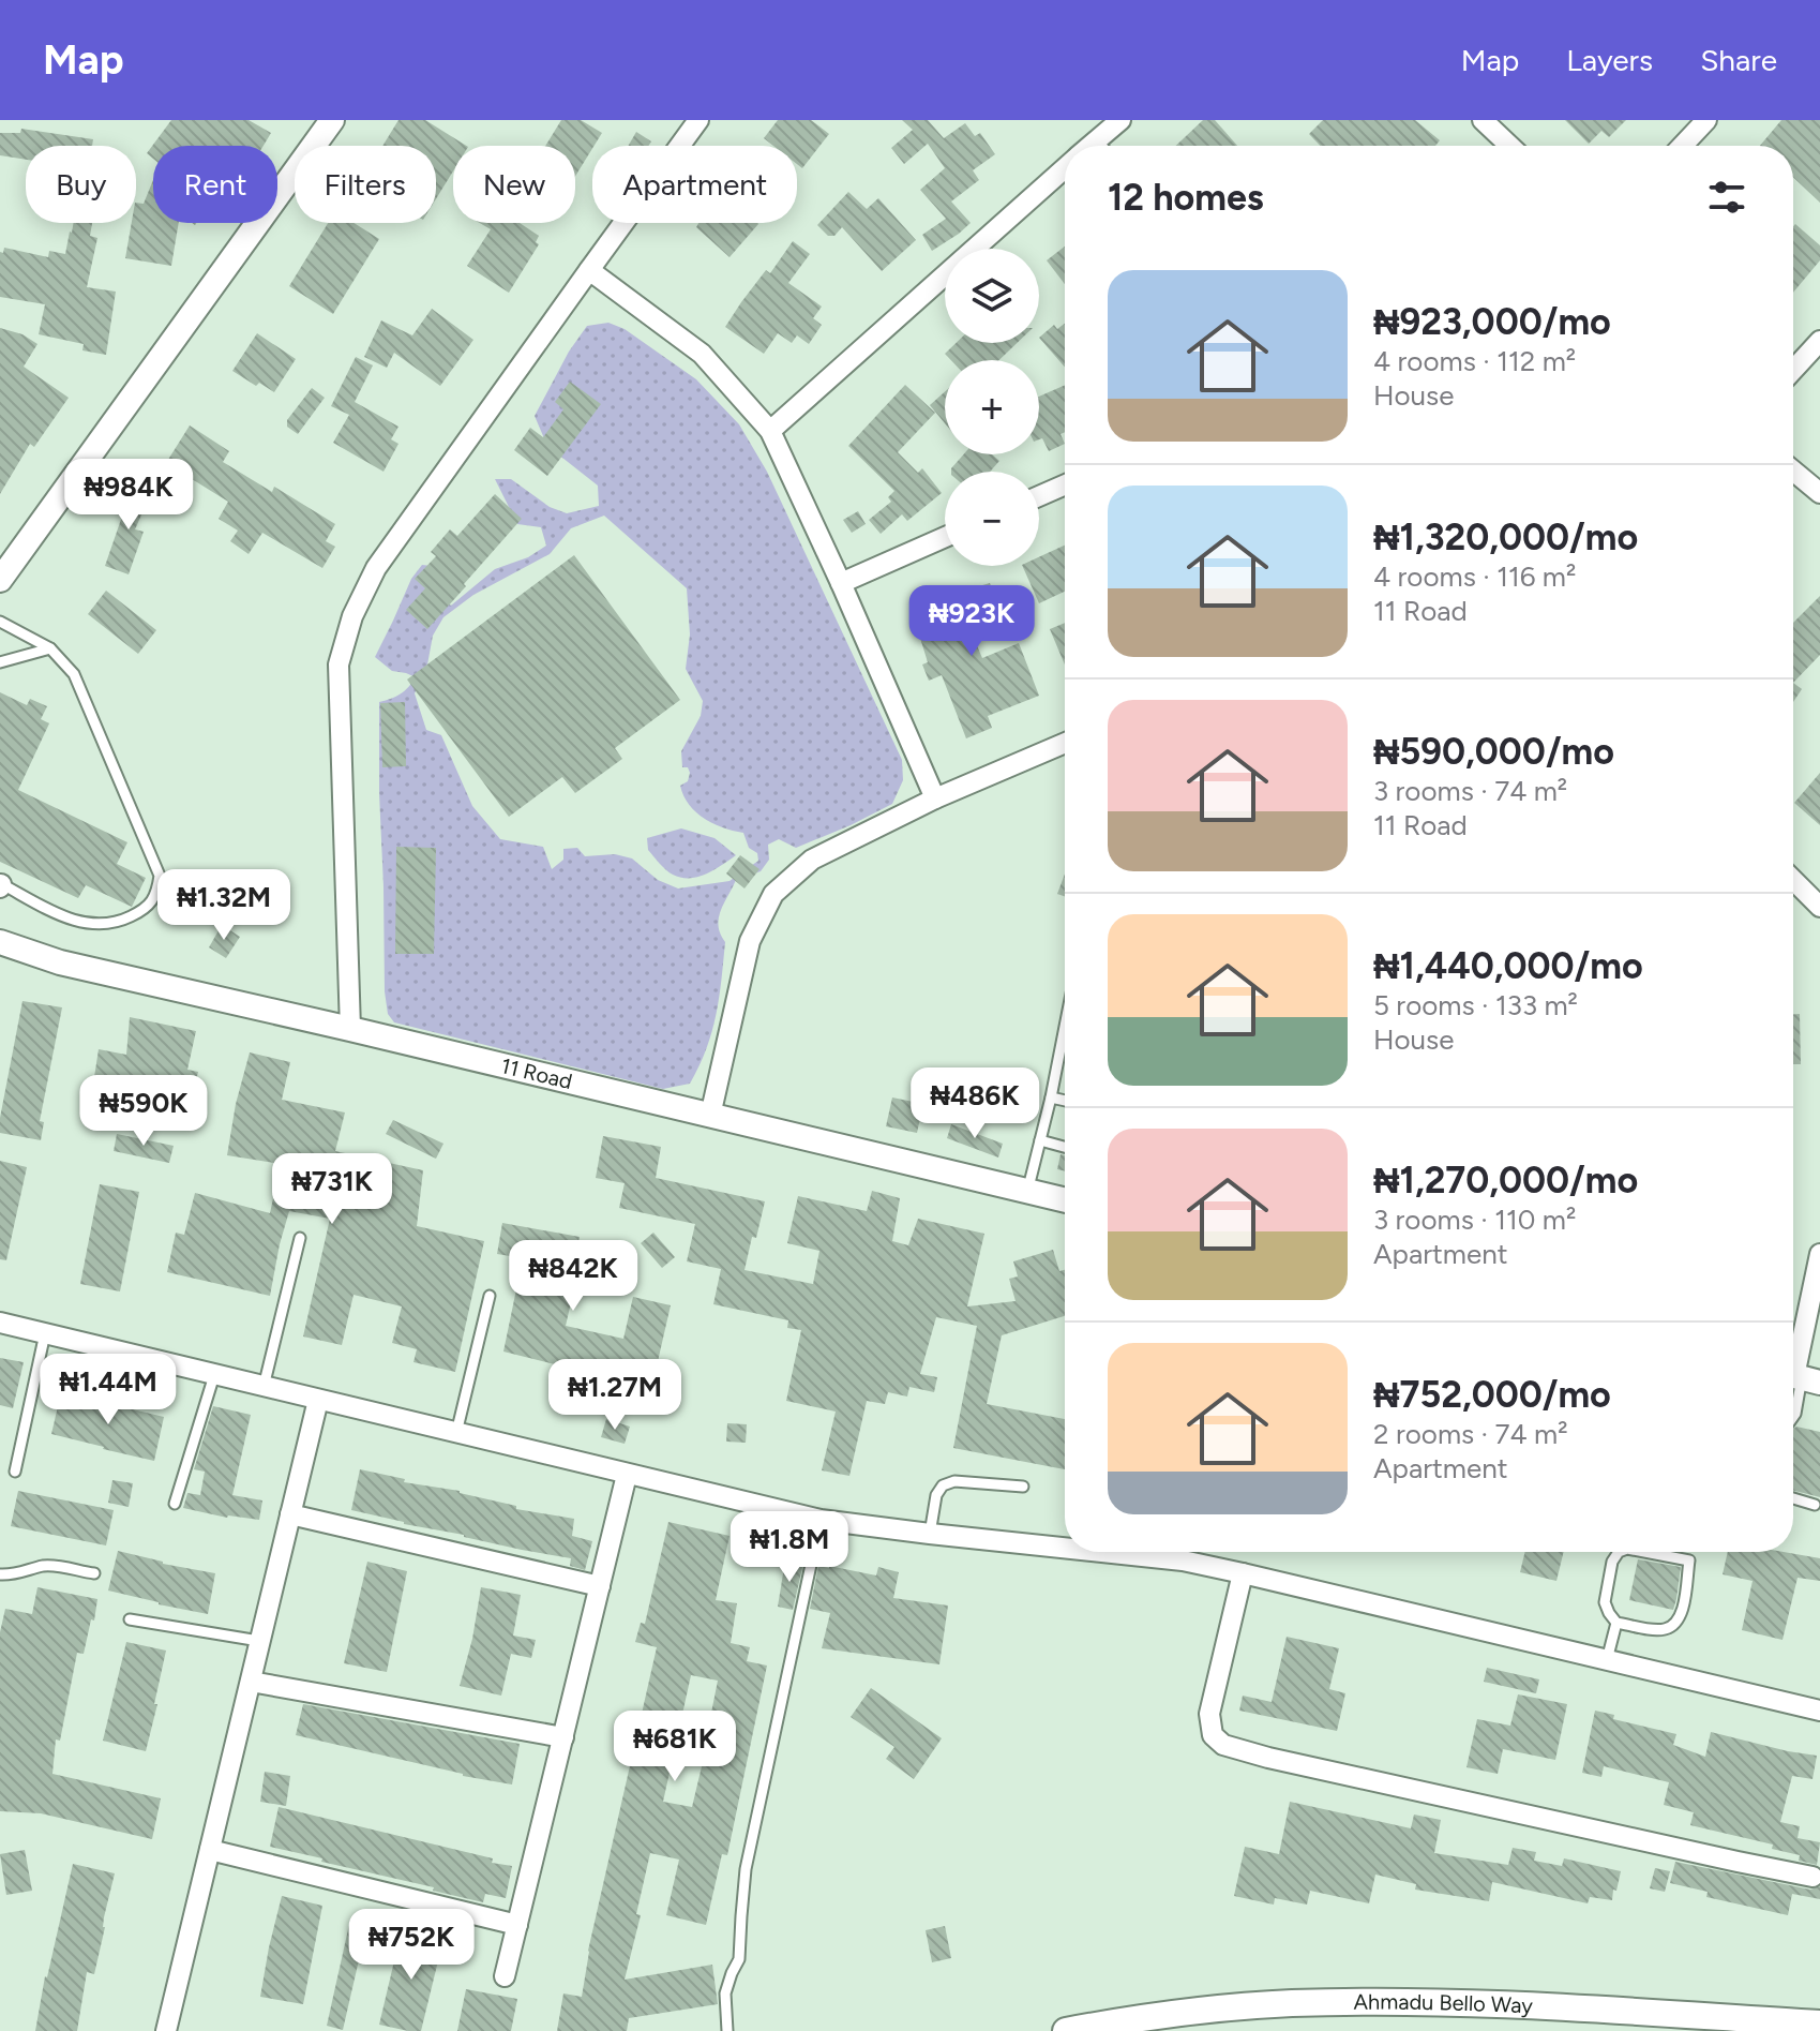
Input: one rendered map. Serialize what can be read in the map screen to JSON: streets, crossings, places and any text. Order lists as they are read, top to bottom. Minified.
{"streets":{"main road":["Ahmadu Bello Way"],"street":["11 Road"]},"page":{"header":"Map","nav":["Map","Layers","Share"],"chip":["Buy","Rent","Filters","New","Apartment"],"heading":"12 homes","map_buttons":["+","−"],"list":[{"name":"₦923,000/mo","note":"4 rooms · 112 m² · House"},{"name":"₦1,320,000/mo","note":"4 rooms · 116 m² · 11 Road"},{"name":"₦590,000/mo","note":"3 rooms · 74 m² · 11 Road"},{"name":"₦1,440,000/mo","note":"5 rooms · 133 m² · House"},{"name":"₦1,270,000/mo","note":"3 rooms · 110 m² · Apartment"},{"name":"₦752,000/mo","note":"2 rooms · 74 m² · Apartment"}],"price":["₦984K","₦923K","₦1.32M","₦486K","₦590K","₦731K","₦842K","₦1.44M","₦1.27M","₦1.8M","₦681K","₦752K"]}}
